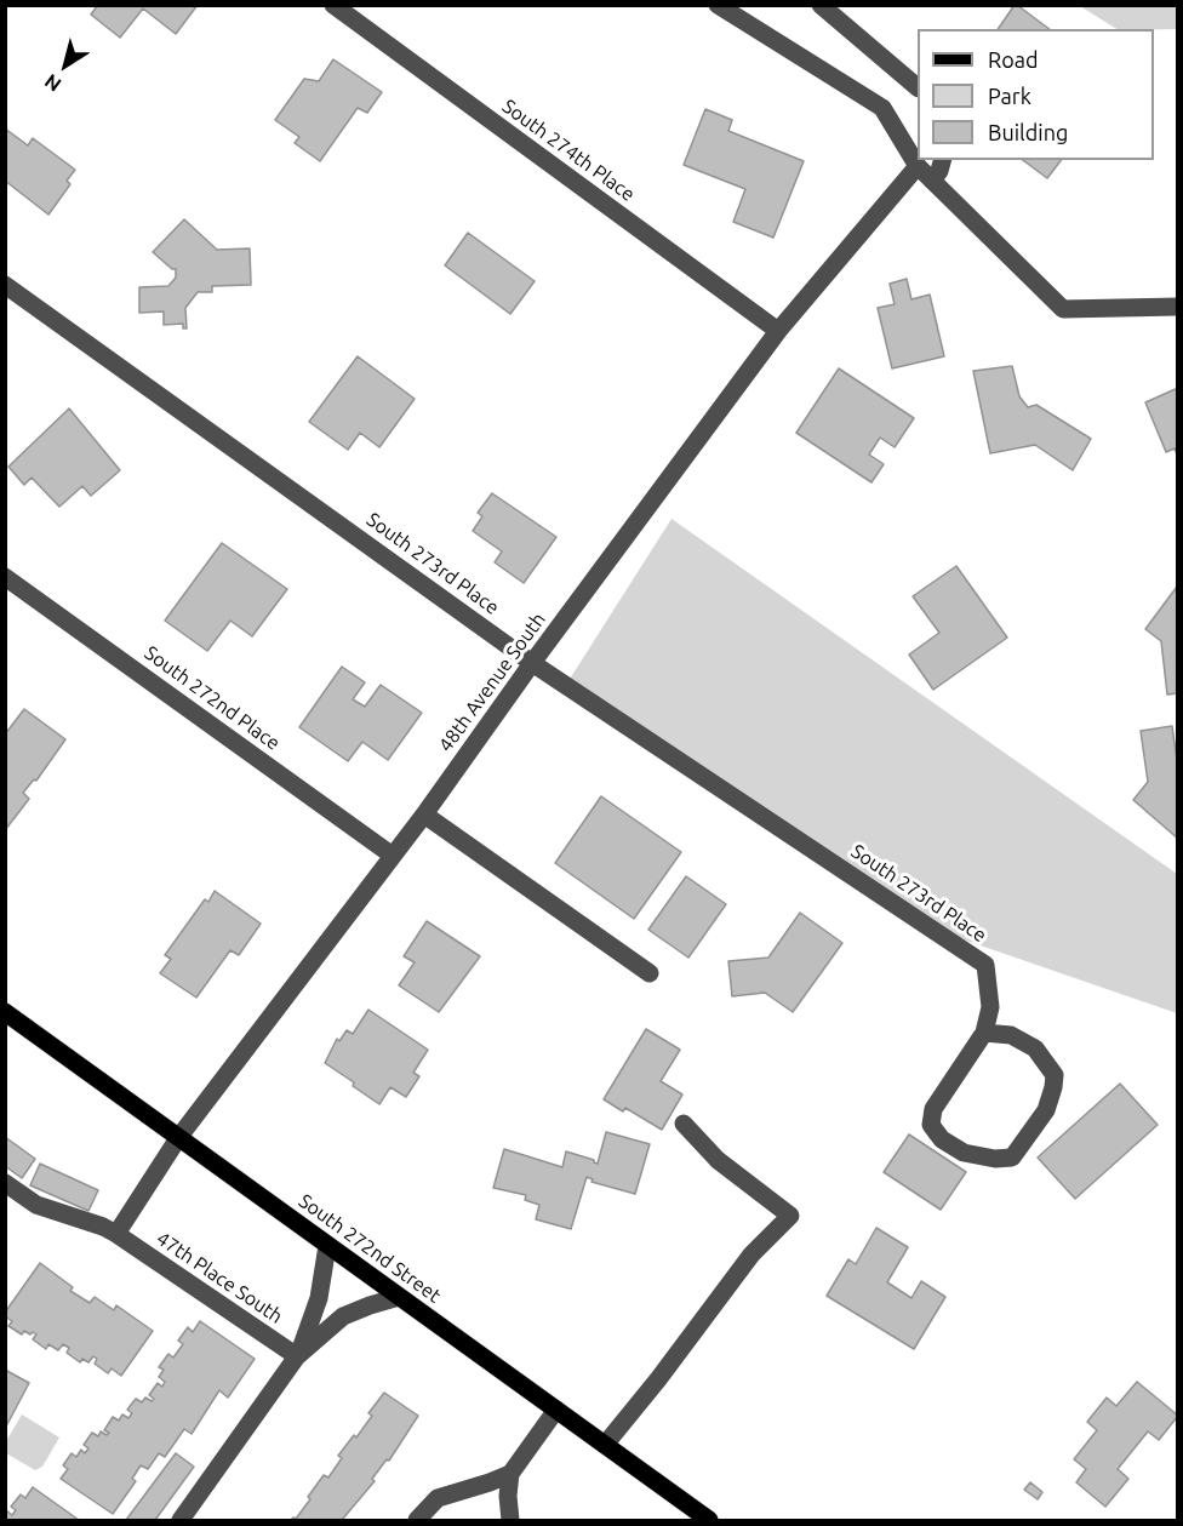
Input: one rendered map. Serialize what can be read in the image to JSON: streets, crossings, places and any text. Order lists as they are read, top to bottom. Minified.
{"streets":{"main road":["South 272nd Street"],"street":["South 274th Place","South 273rd Place","48th Avenue South","South 272nd Place","47th Place South"]},"crossings":[["South 274th Place","48th Avenue South"],["South 273rd Place","48th Avenue South"],["48th Avenue South","South 272nd Place"],["48th Avenue South","South 272nd Street"],["48th Avenue South","47th Place South"],["South 272nd Street","47th Place South"]],"legend":["Road","Park","Building"],"north":"bottom left"}
